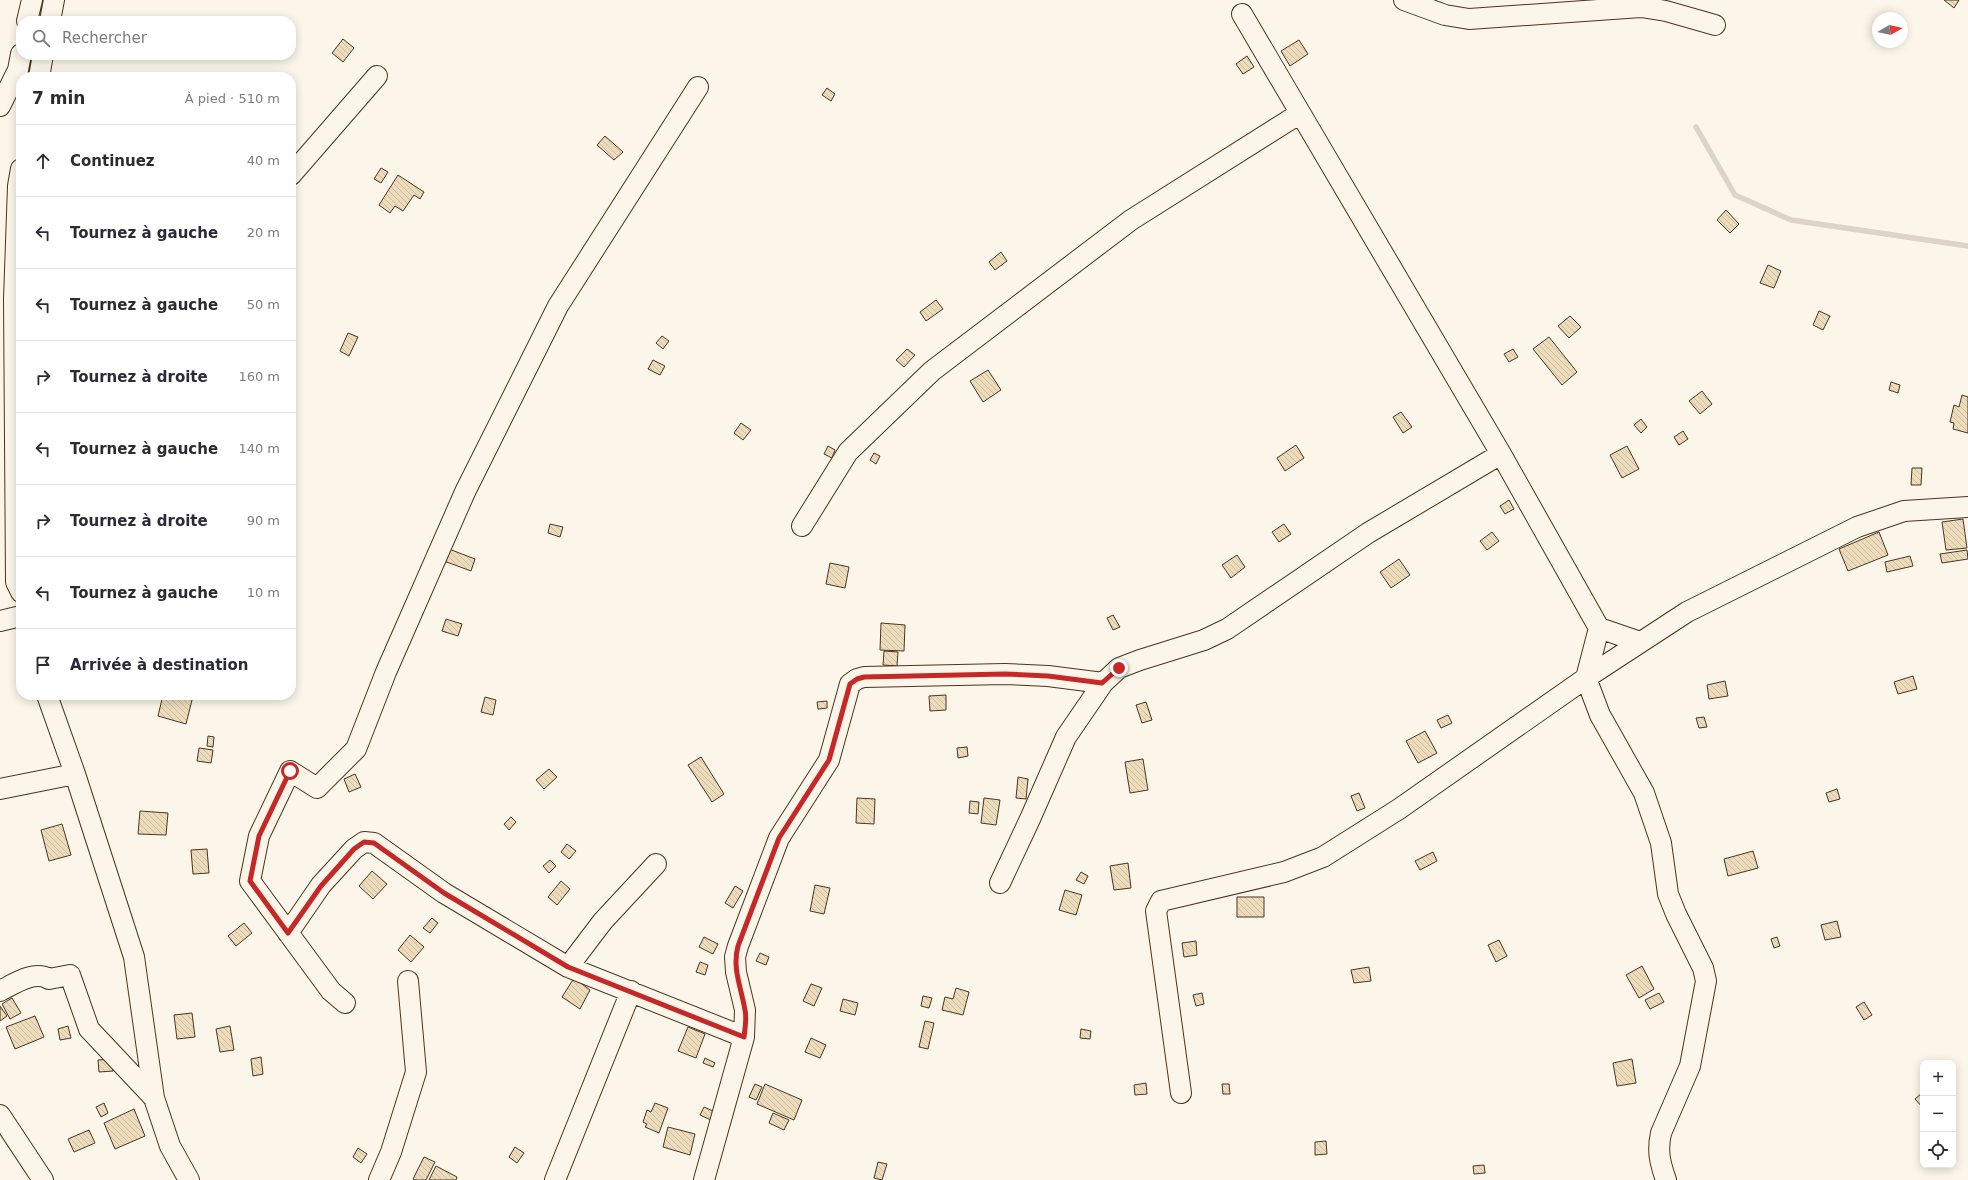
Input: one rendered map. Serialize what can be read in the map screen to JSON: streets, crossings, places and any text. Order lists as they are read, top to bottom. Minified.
{"north":"right","page":{"search":"Rechercher","heading":["7 min","À pied · 510 m"],"list":[["Continuez","40 m"],["Tournez à gauche","20 m"],["Tournez à gauche","50 m"],["Tournez à droite","160 m"],["Tournez à gauche","140 m"],["Tournez à droite","90 m"],["Tournez à gauche","10 m"],"Arrivée à destination"],"map_buttons":["+","−"]}}
